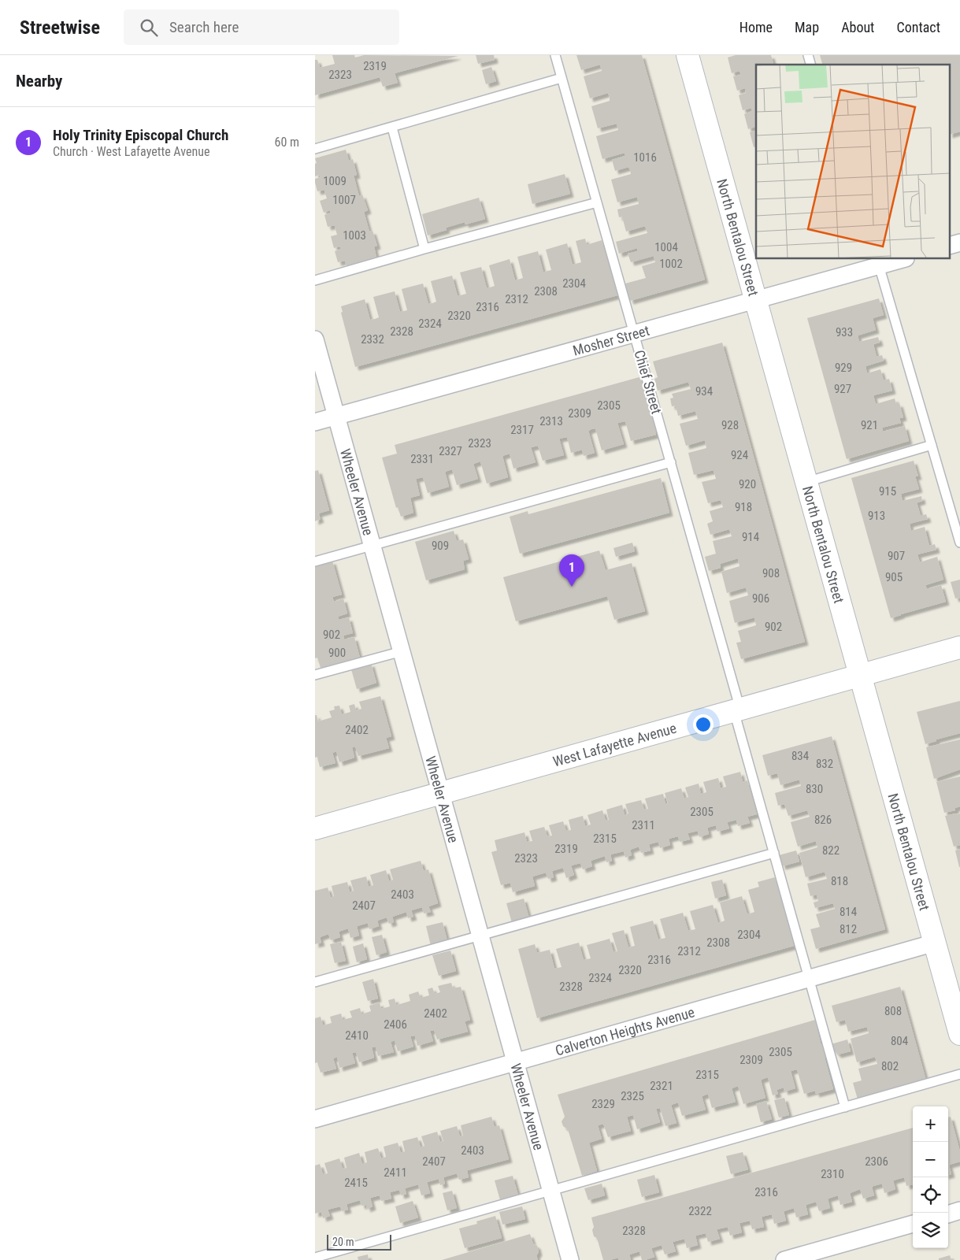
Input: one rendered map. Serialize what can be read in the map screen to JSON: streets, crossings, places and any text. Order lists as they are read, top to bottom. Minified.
{"streets":{"street":["North Bentalou Street","Mosher Street","Wheeler Avenue","West Lafayette Avenue","Calverton Heights Avenue"],"lane":["Chief Street"]},"crossings":[["North Bentalou Street","Mosher Street"],["North Bentalou Street","West Lafayette Avenue"],["North Bentalou Street","Calverton Heights Avenue"],["Mosher Street","Chief Street"],["Mosher Street","Wheeler Avenue"],["Chief Street","West Lafayette Avenue"],["Chief Street","Calverton Heights Avenue"],["Wheeler Avenue","West Lafayette Avenue"],["Wheeler Avenue","Calverton Heights Avenue"]],"house_numbers":["2319","2323","1016","1009","1007","1003","1004","1002","2304","2308","2312","2316","2320","2324","2328","933","2332","929","927","934","2305","2309","2313","928","921","2317","2323","2327","924","2331","920","915","918","913","914","909","907","908","905","906","902","902","900","2402","834","832","830","2305","826","2311","2315","2319","822","2323","818","2403","2407","814","812","2304","2308","2312","2316","2320","2324","2328","808","2402","2406","2410","804","2305","2309","802","2315","2321","2325","2329","2403","2407","2306","2411","2310","2415","2316","2322","2328"],"scale_bar":"20 m","page":{"header":"Streetwise","search":"Search here","nav":["Home","Map","About","Contact"],"heading":"Nearby","list":[{"mark":"1","name":"Holy Trinity Episcopal Church","note":"Church · West Lafayette Avenue","value":"60 m"}],"pins":"1","map_buttons":["+","−"],"scale":"20 m"}}
